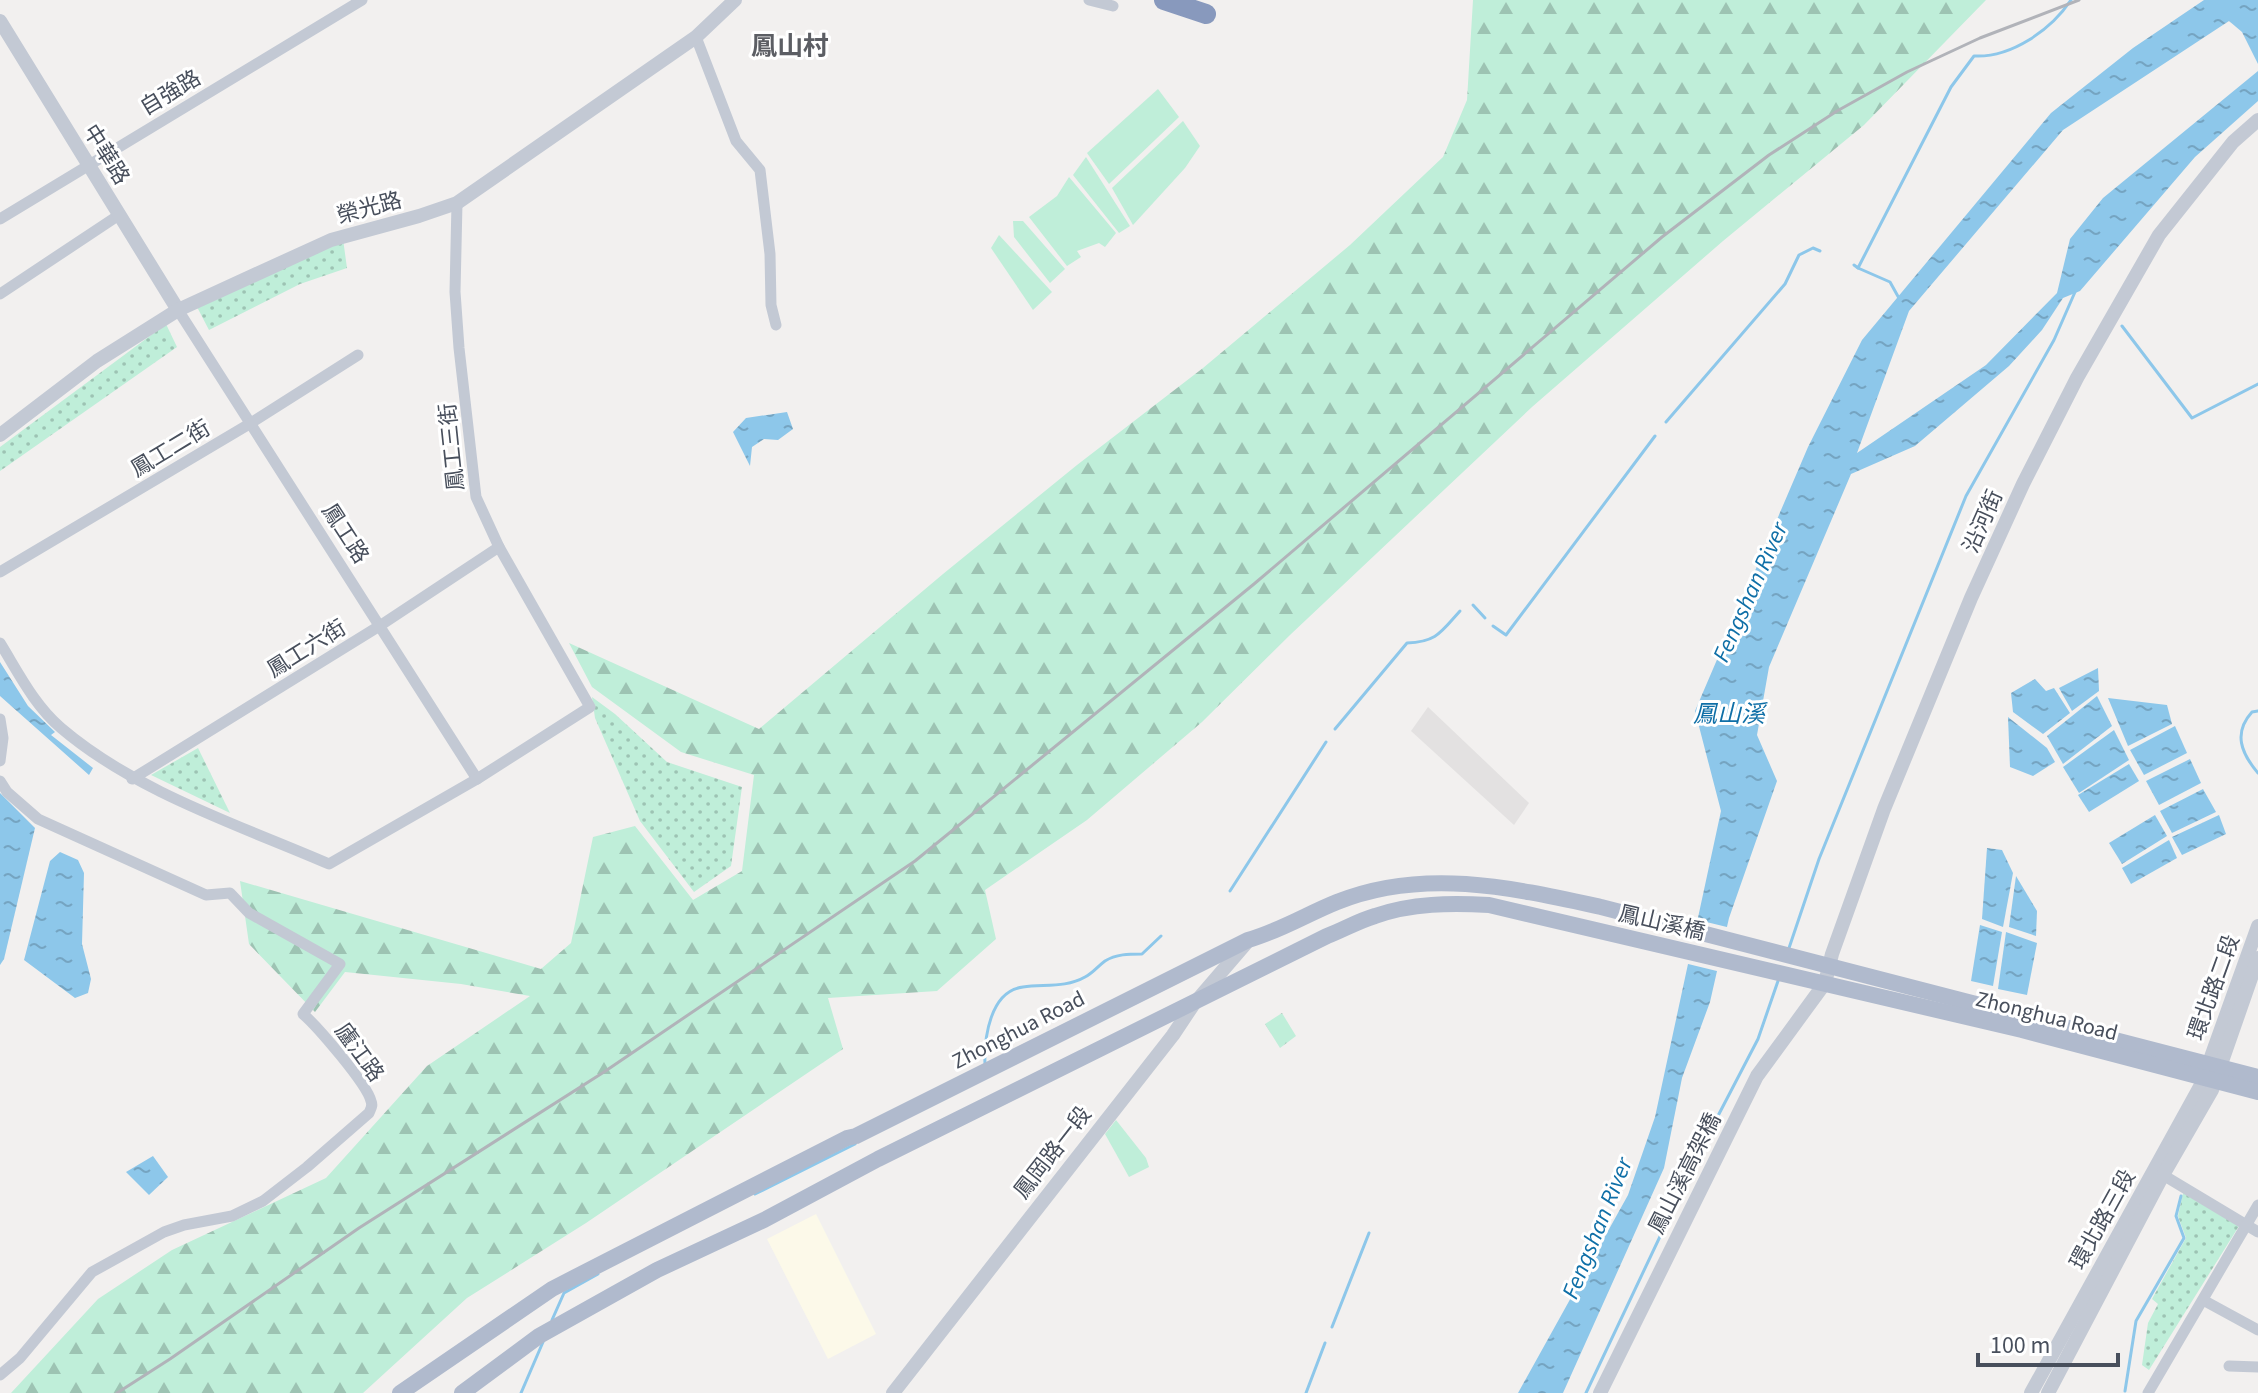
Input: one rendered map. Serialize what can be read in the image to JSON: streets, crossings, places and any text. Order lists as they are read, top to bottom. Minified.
{"streets":{"main road":["鳳山溪橋","Zhonghua Road"],"street":["自強路","中華路","榮光路","鳳工三街","鳳工二街","沿河街","鳳工路","鳳工六街","環北路二段","廬江路","鳳岡路一段","鳳山溪高架橋","環北路三段"]},"crossings":[["自強路","中華路"],["中華路","榮光路"],["中華路","鳳工路"],["榮光路","鳳工三街"],["榮光路","鳳工路"],["鳳工三街","鳳工路"],["鳳工三街","鳳工六街"],["鳳工二街","鳳工路"],["沿河街","鳳山溪橋"],["沿河街","Zhonghua Road"],["沿河街","鳳山溪高架橋"],["鳳工路","鳳工六街"],["鳳山溪橋","Zhonghua Road"],["鳳山溪橋","鳳岡路一段"],["鳳山溪橋","鳳山溪高架橋"],["環北路二段","Zhonghua Road"],["環北路二段","環北路三段"],["Zhonghua Road","鳳岡路一段"],["Zhonghua Road","鳳山溪高架橋"],["Zhonghua Road","環北路三段"]],"districts":["鳳山村"],"water":["Fengshan River","鳳山溪"],"scale_bar":"100 m"}
